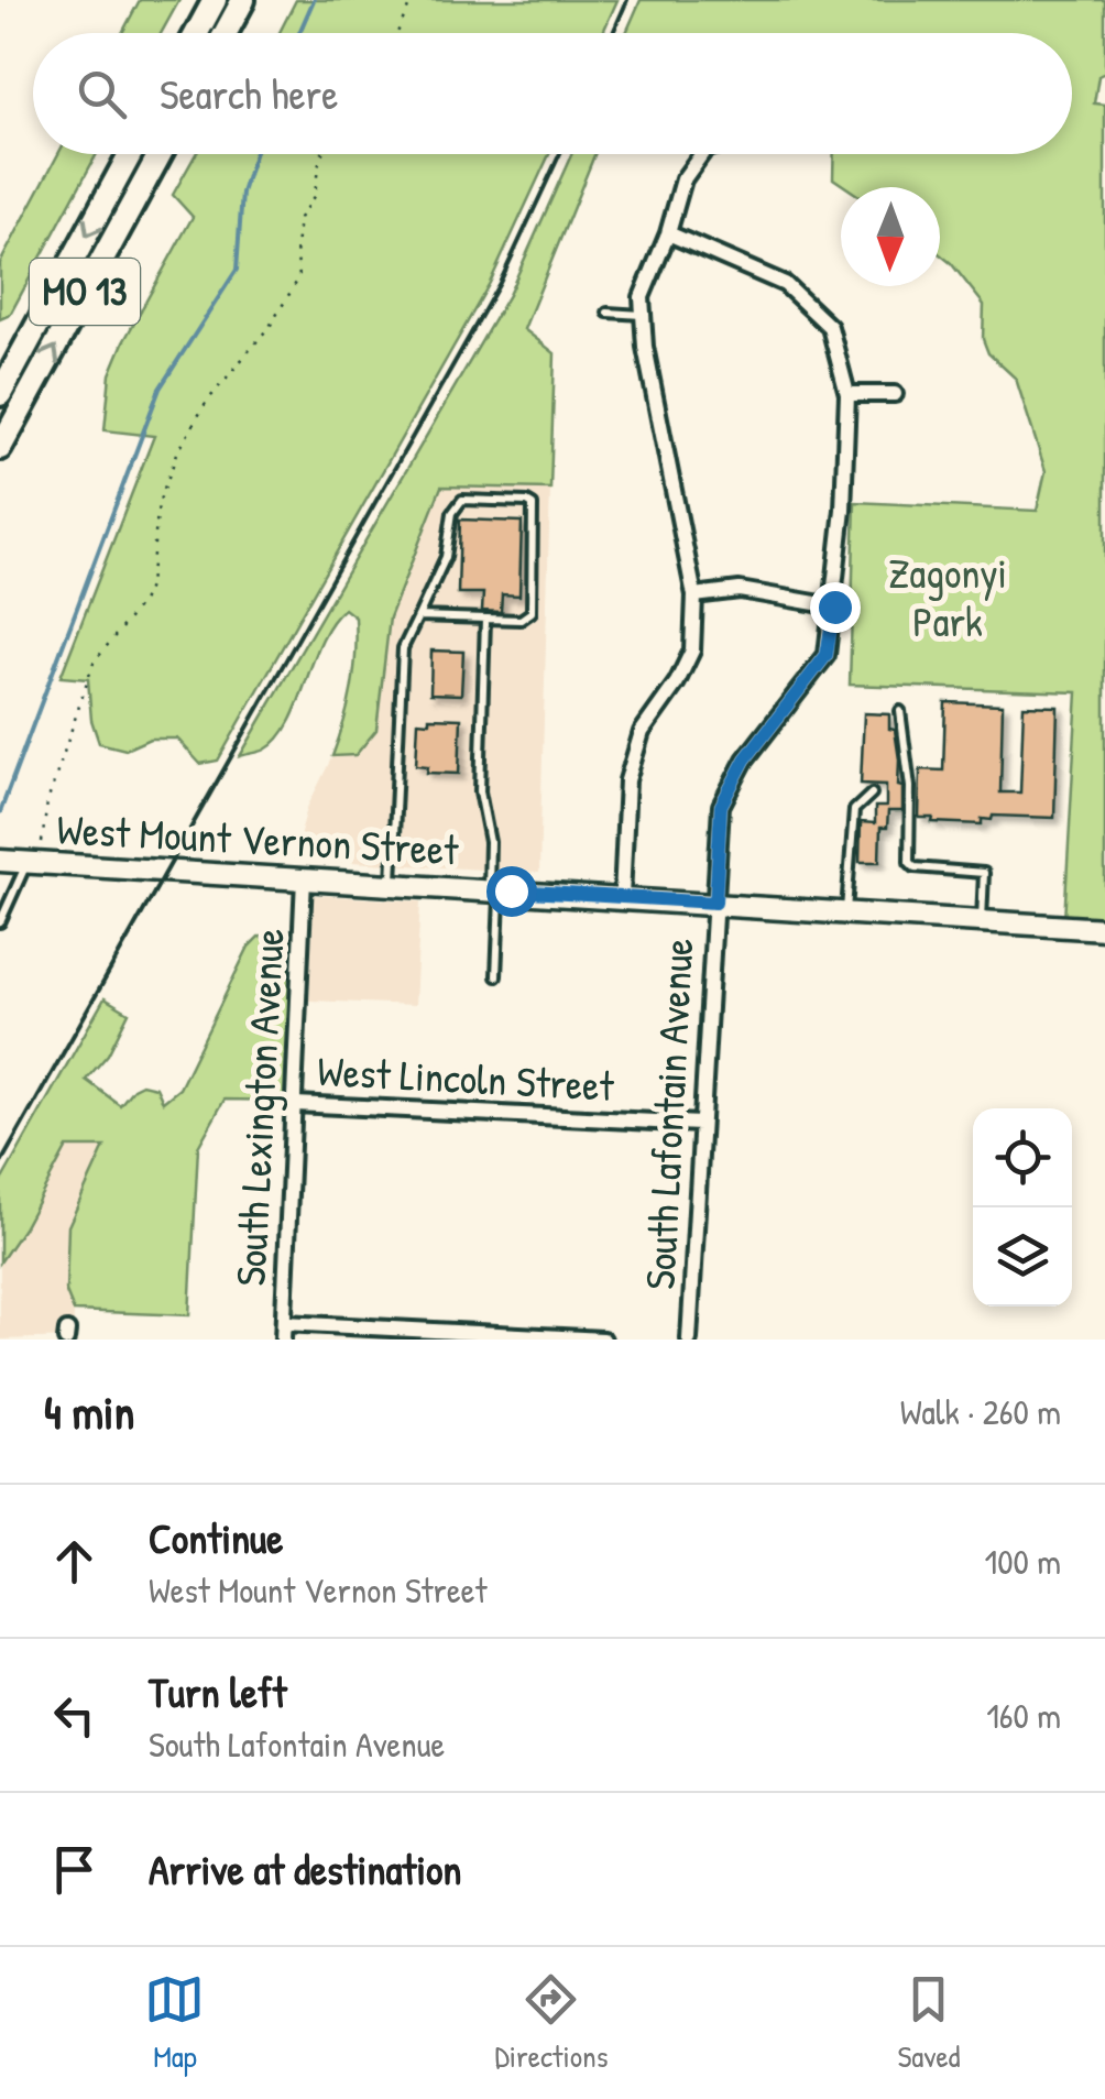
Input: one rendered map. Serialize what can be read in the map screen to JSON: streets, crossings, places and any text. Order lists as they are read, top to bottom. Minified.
{"streets":{"main road":["MO 13"],"street":["West Mount Vernon Street","West Lincoln Street","South Lexington Avenue","South Lafontain Avenue"]},"crossings":[["West Mount Vernon Street","South Lexington Avenue"],["West Mount Vernon Street","South Lafontain Avenue"],["West Lincoln Street","South Lexington Avenue"],["West Lincoln Street","South Lafontain Avenue"]],"parks":["Zagonyi Park"],"north":"bottom","page":{"search":"Search here","heading":["4 min","Walk · 260 m"],"list":[["Continue","West Mount Vernon Street","100 m"],["Turn left","South Lafontain Avenue","160 m"],"Arrive at destination"],"nav":["Map","Directions","Saved"]}}
